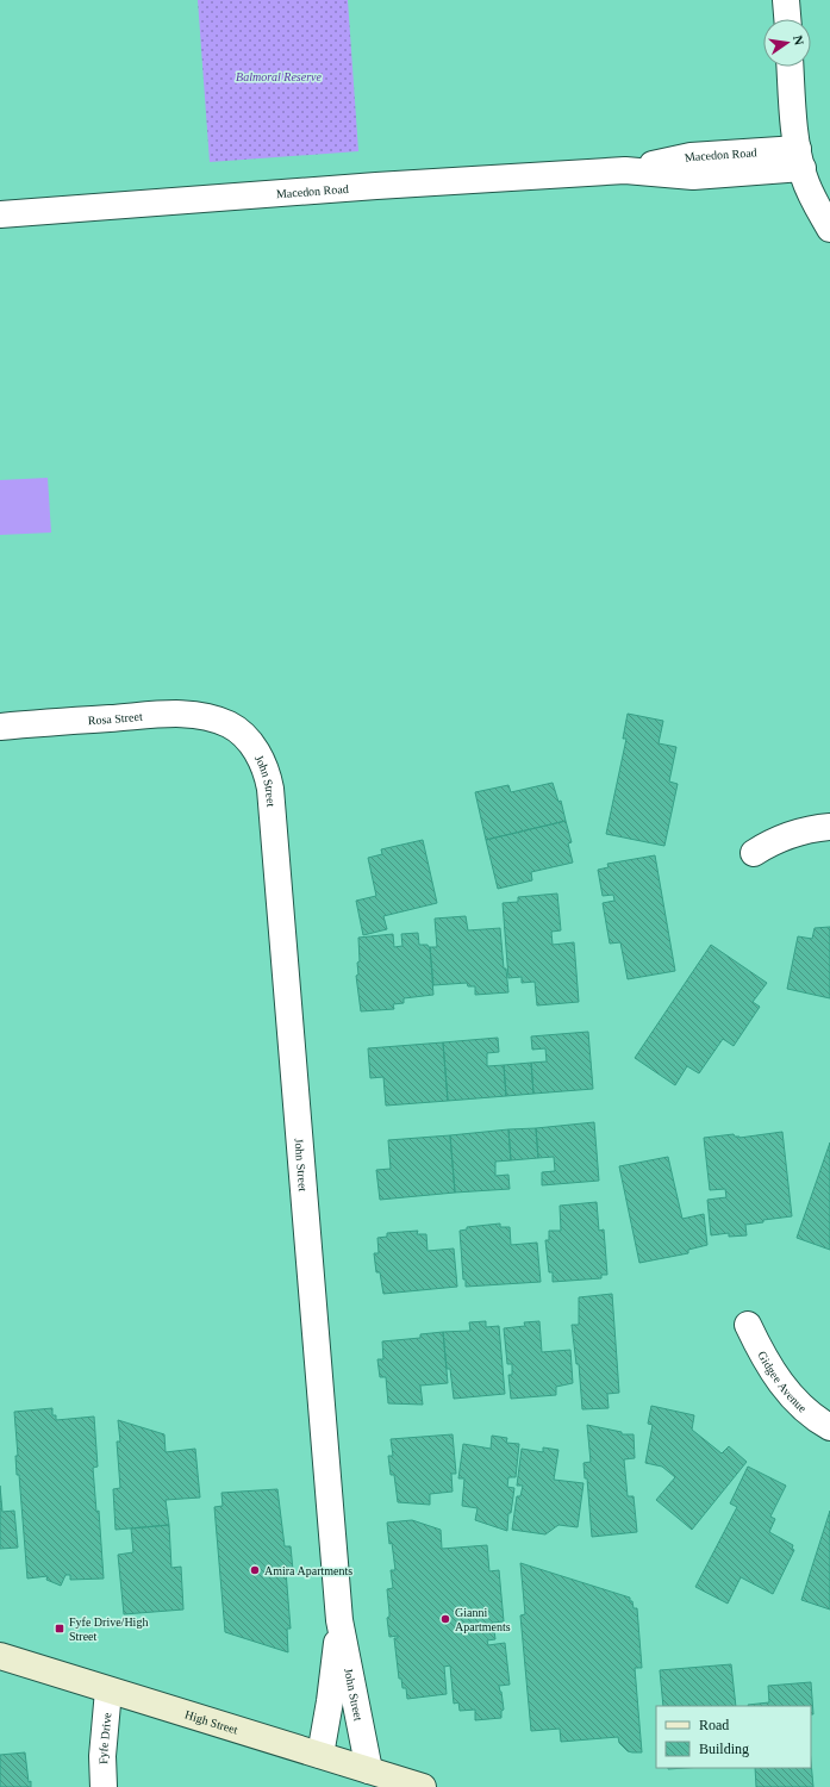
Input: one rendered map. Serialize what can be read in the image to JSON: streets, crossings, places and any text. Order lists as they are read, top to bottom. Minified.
{"streets":{"main road":["High Street"],"street":["Macedon Road","Rosa Street","John Street","Gidgee Avenue","Fyfe Drive"]},"crossings":[["Rosa Street","John Street"],["John Street","High Street"],["High Street","Fyfe Drive"]],"parks":["Balmoral Reserve"],"places":{"other":["Amira Apartments","Gianni Apartments"],"transit":["Fyfe Drive/High Street"]},"legend":["Road","Building"],"north":"right"}
